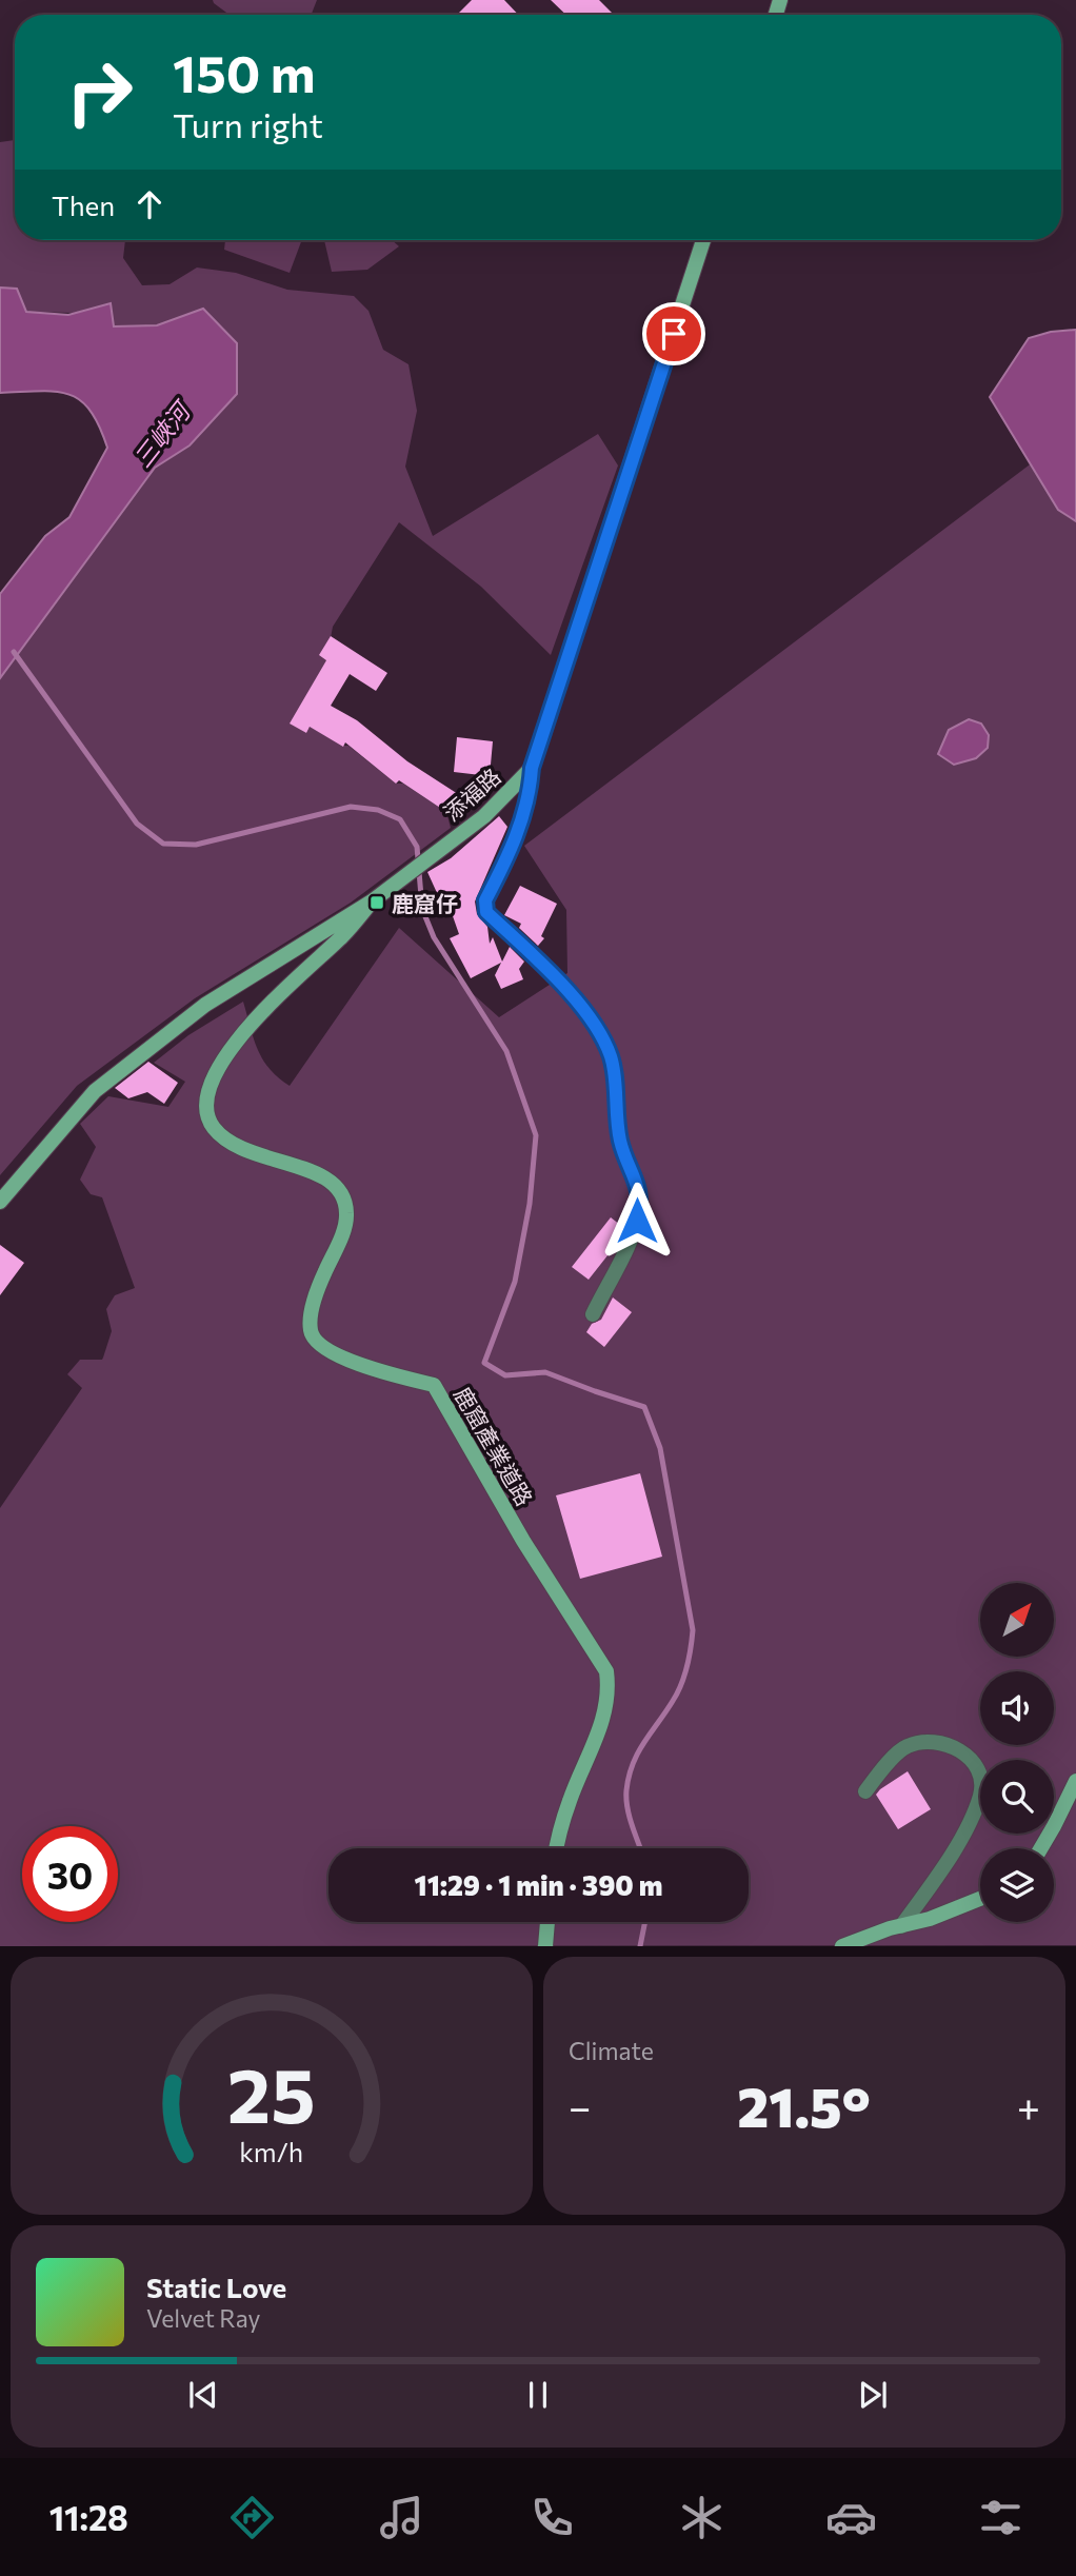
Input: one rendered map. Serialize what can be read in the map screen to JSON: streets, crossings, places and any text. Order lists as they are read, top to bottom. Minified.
{"streets":{"street":["添福路","鹿窟產業道路"]},"crossings":[["添福路","鹿窟產業道路"]],"water":["三峽河"],"places":{"transit":["鹿窟仔"]},"north":"top right","page":{"turn":["150 m","Turn right"],"then":"Then","limit":"30","trip":"11:29 · 1 min · 390 m","tile":"Climate","heat":["−","21.5°","+"],"song":["Static Love","Velvet Ray"],"tabs":"11:28","gauge":["25","km/h"]}}
